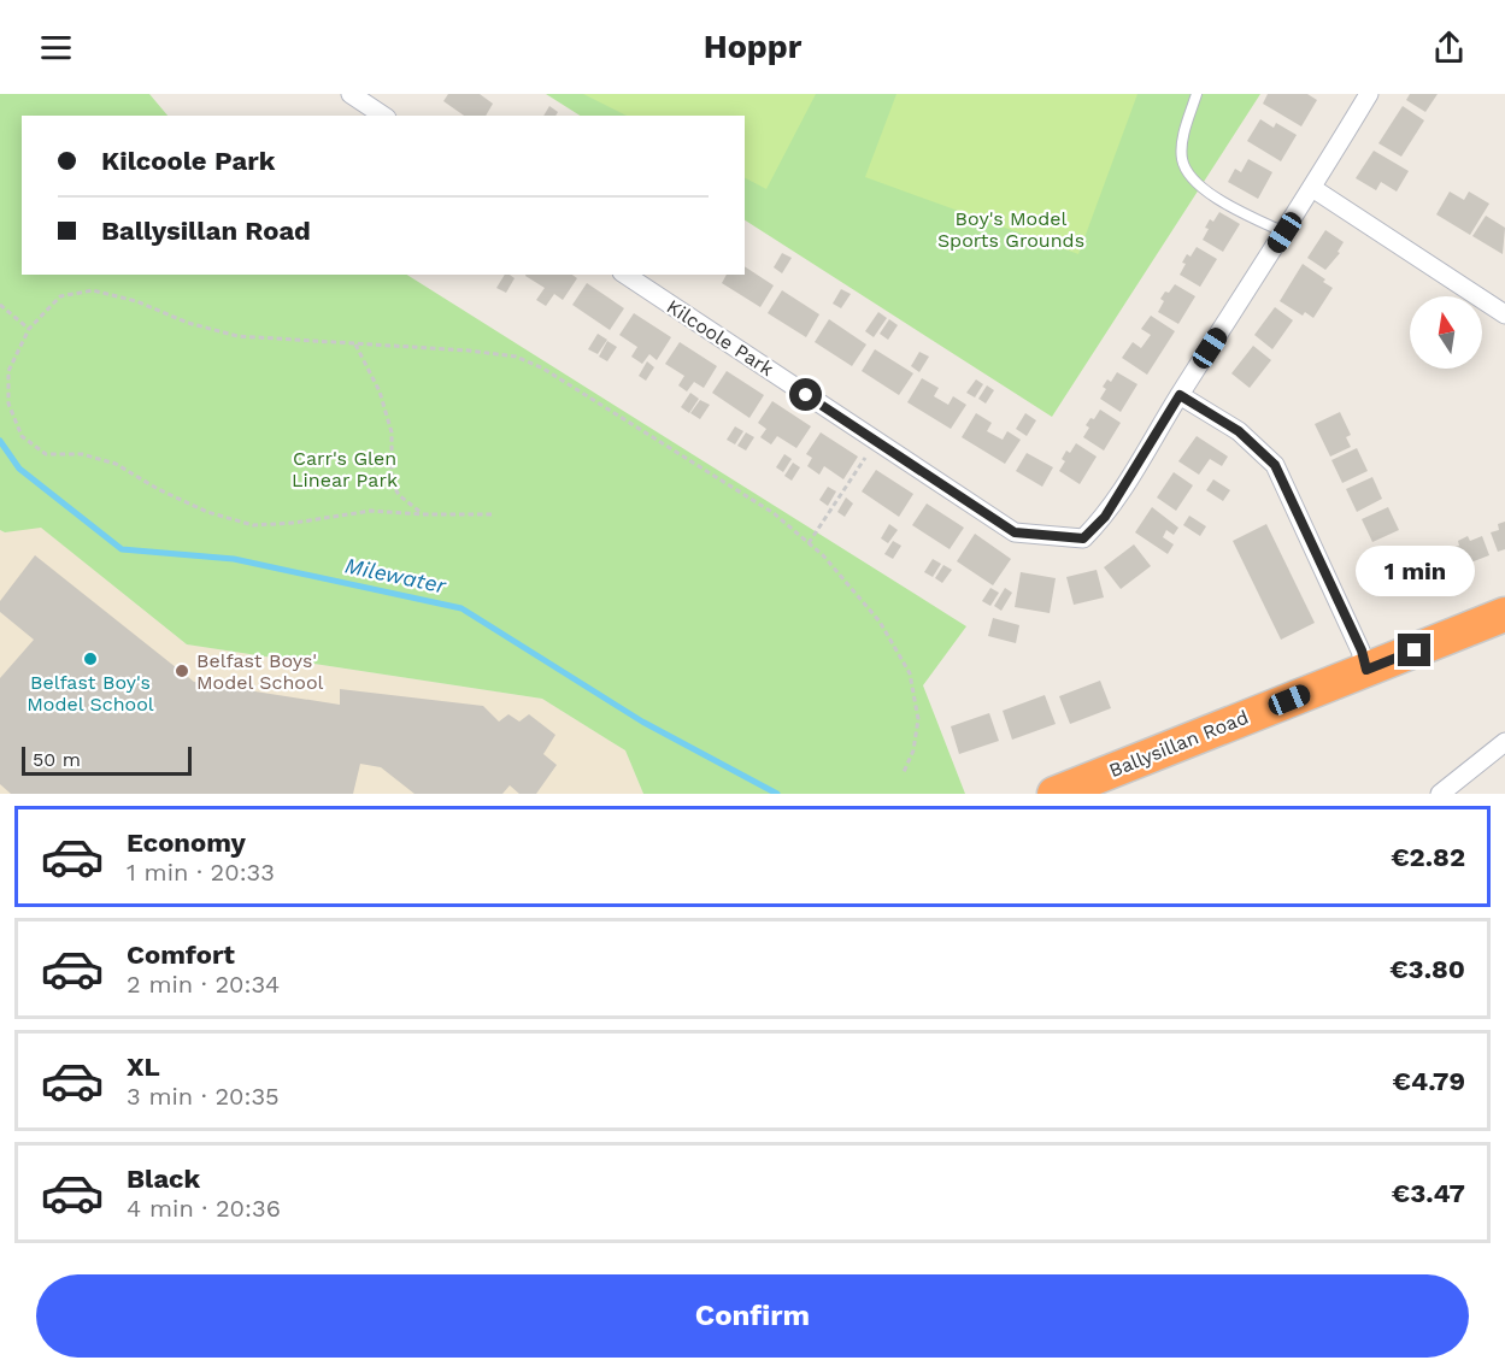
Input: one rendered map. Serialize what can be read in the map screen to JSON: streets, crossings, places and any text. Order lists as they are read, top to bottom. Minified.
{"streets":{"highway":["Ballysillan Road"],"street":["Kilcoole Park"]},"water":["Milewater"],"parks":["Boy's Model Sports Grounds","Carr's Glen Linear Park"],"places":["Belfast Boy's Model School","Belfast Boys' Model School"],"scale_bar":"50 m","north":"top","page":{"header":"Hoppr","banner":["Kilcoole Park","Ballysillan Road"],"bubble":"1 min","scale":"50 m","list":[{"name":"Economy","note":"1 min · 20:33","value":"€2.82"},{"name":"Comfort","note":"2 min · 20:34","value":"€3.80"},{"name":"XL","note":"3 min · 20:35","value":"€4.79"},{"name":"Black","note":"4 min · 20:36","value":"€3.47"}],"buttons":"Confirm"}}
